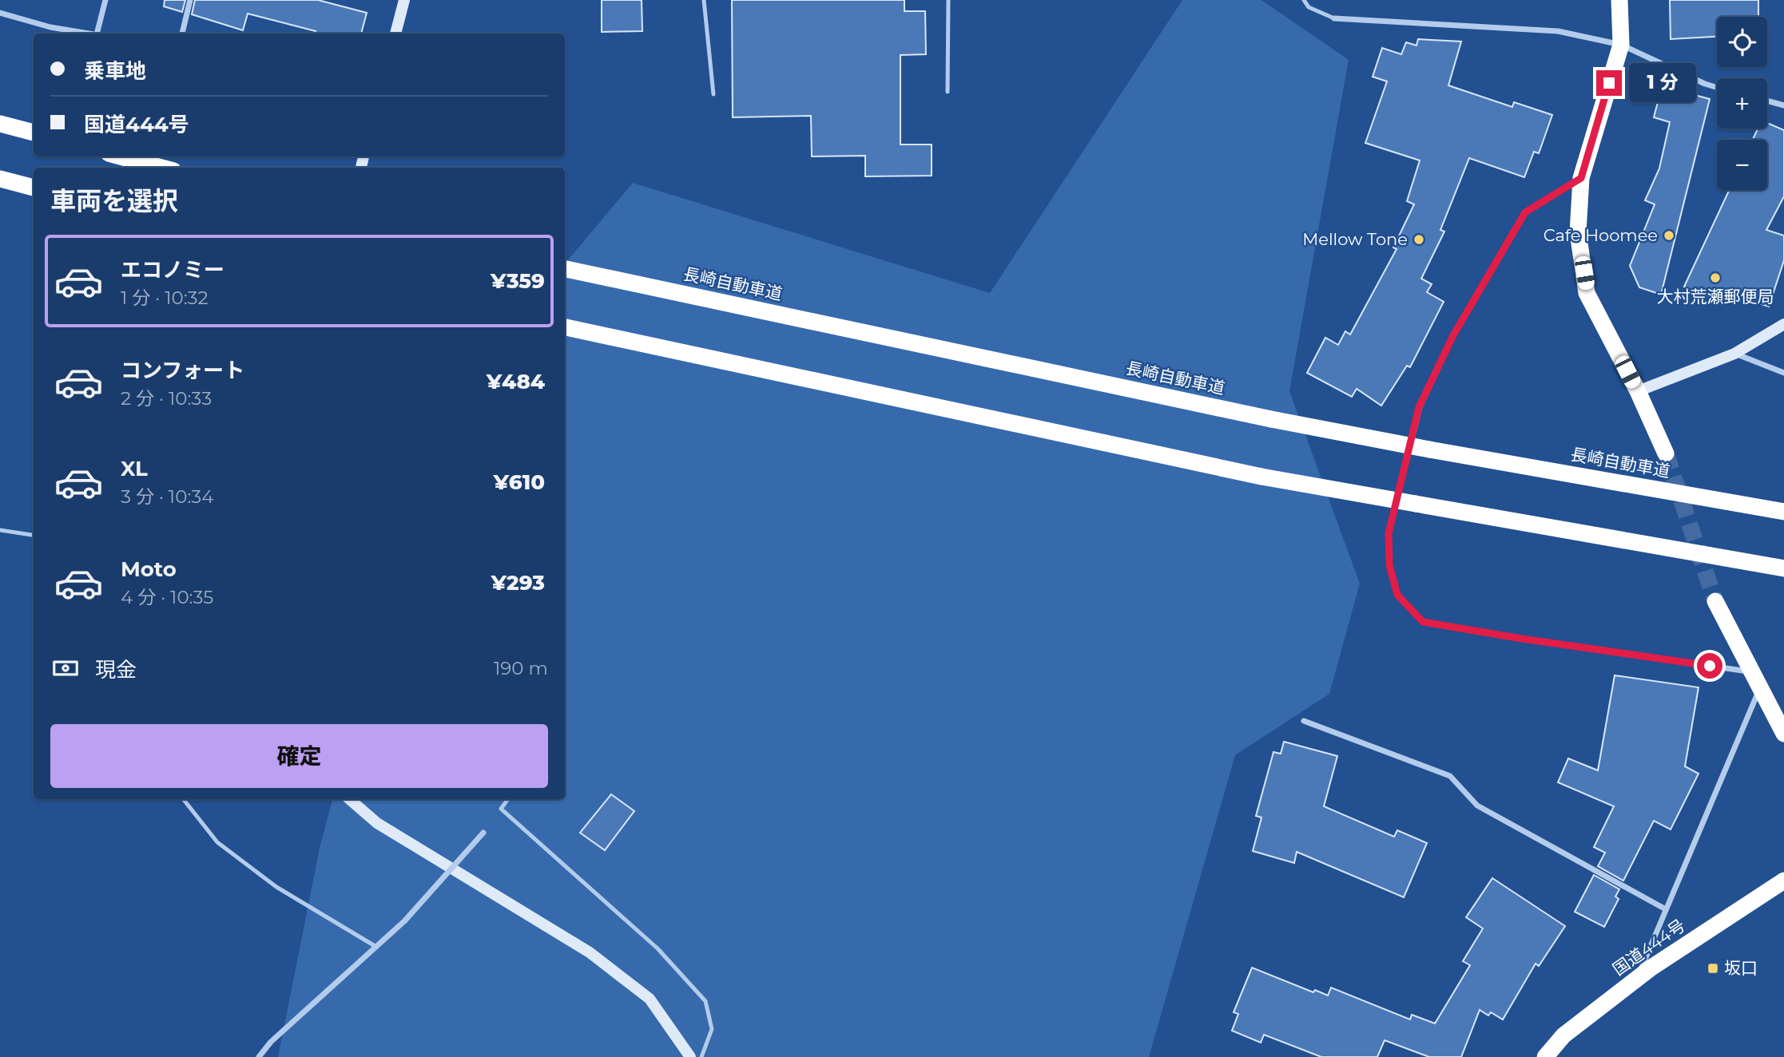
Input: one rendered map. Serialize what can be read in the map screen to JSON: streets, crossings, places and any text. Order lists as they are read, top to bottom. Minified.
{"streets":{"highway":["長崎自動車道","国道444号"]},"places":{"other":["Cafe Hoomee","Mellow Tone","大村荒瀬郵便局"],"transit":["坂口"]},"page":{"map_buttons":["+","−"],"banner":["乗車地","国道444号"],"bubble":"1 分","heading":"車両を選択","list":[{"name":"エコノミー","note":"1 分 · 10:32","value":"¥359"},{"name":"コンフォート","note":"2 分 · 10:33","value":"¥484"},{"name":"XL","note":"3 分 · 10:34","value":"¥610"},{"name":"Moto","note":"4 分 · 10:35","value":"¥293"}],"pay":["現金","190 m"],"buttons":"確定"}}
